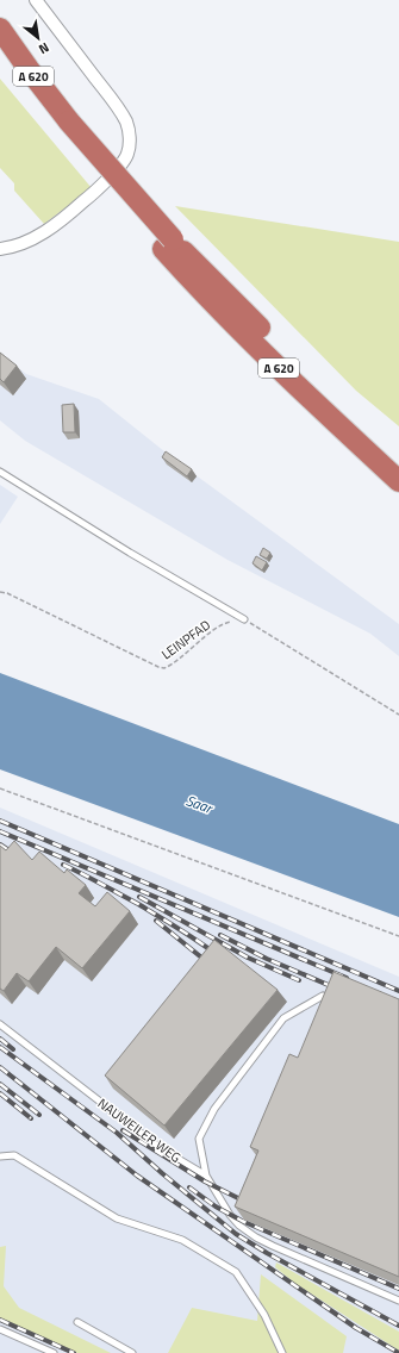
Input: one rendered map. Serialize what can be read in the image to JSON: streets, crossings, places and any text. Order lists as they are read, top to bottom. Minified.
{"streets":{"highway":["A 620"],"lane":["NAUWEILER WEG"],"path":["LEINPFAD"]},"water":["Saar"],"north":"bottom right"}
